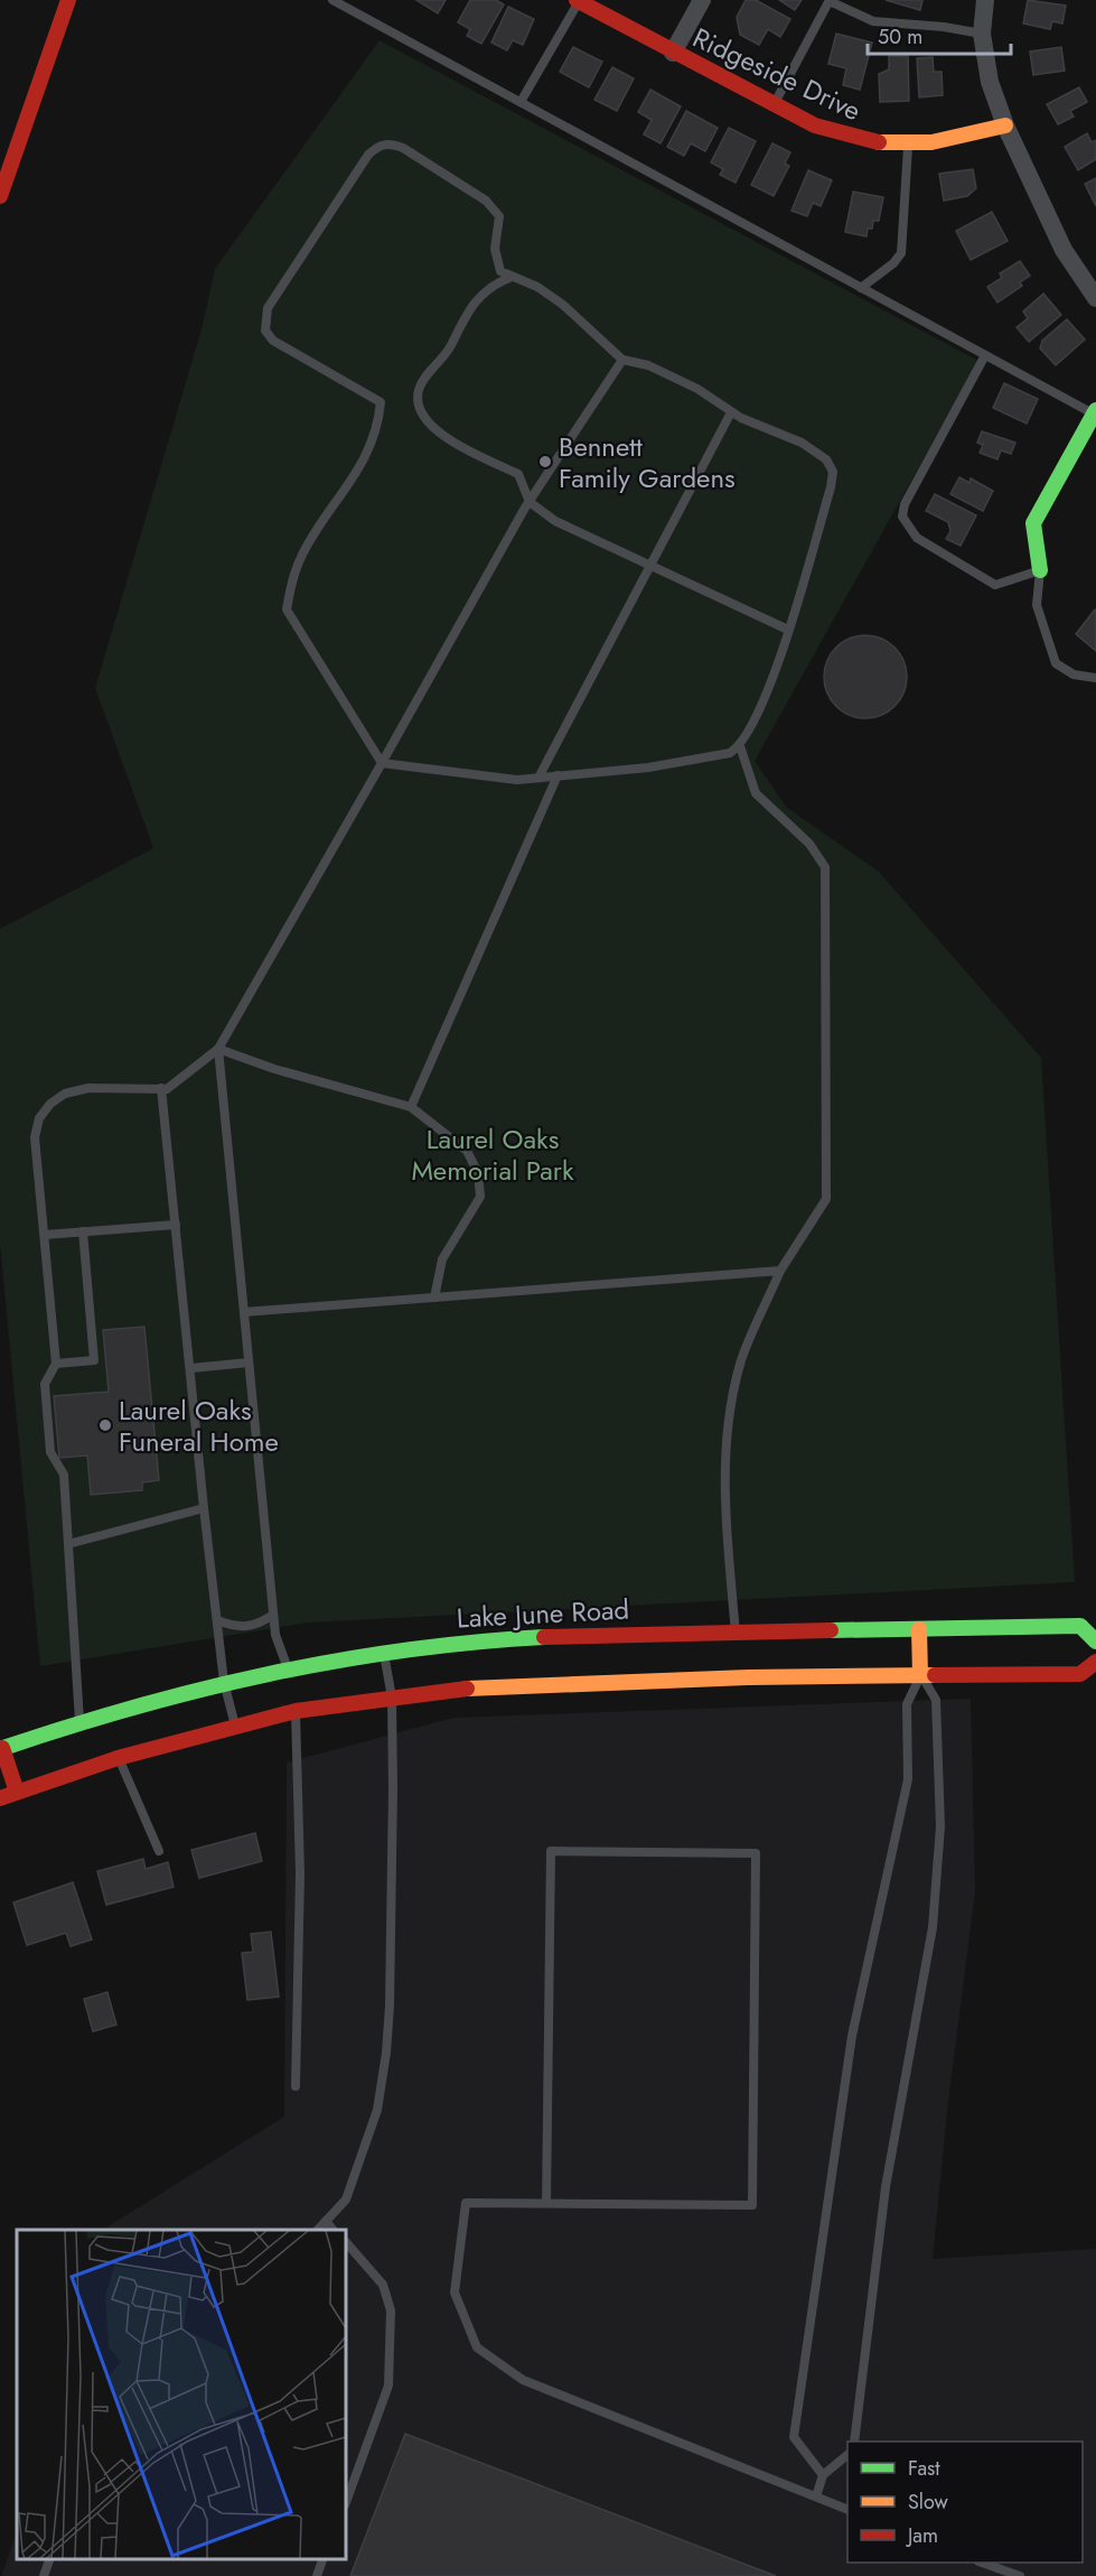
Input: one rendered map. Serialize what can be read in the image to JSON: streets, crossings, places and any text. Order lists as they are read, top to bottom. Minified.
{"streets":{"main road":["Ridgeside Drive","Lake June Road"]},"parks":["Laurel Oaks Memorial Park"],"places":["Bennett Family Gardens","Laurel Oaks Funeral Home"],"legend":["Fast","Slow","Jam"],"scale_bar":"50 m"}
